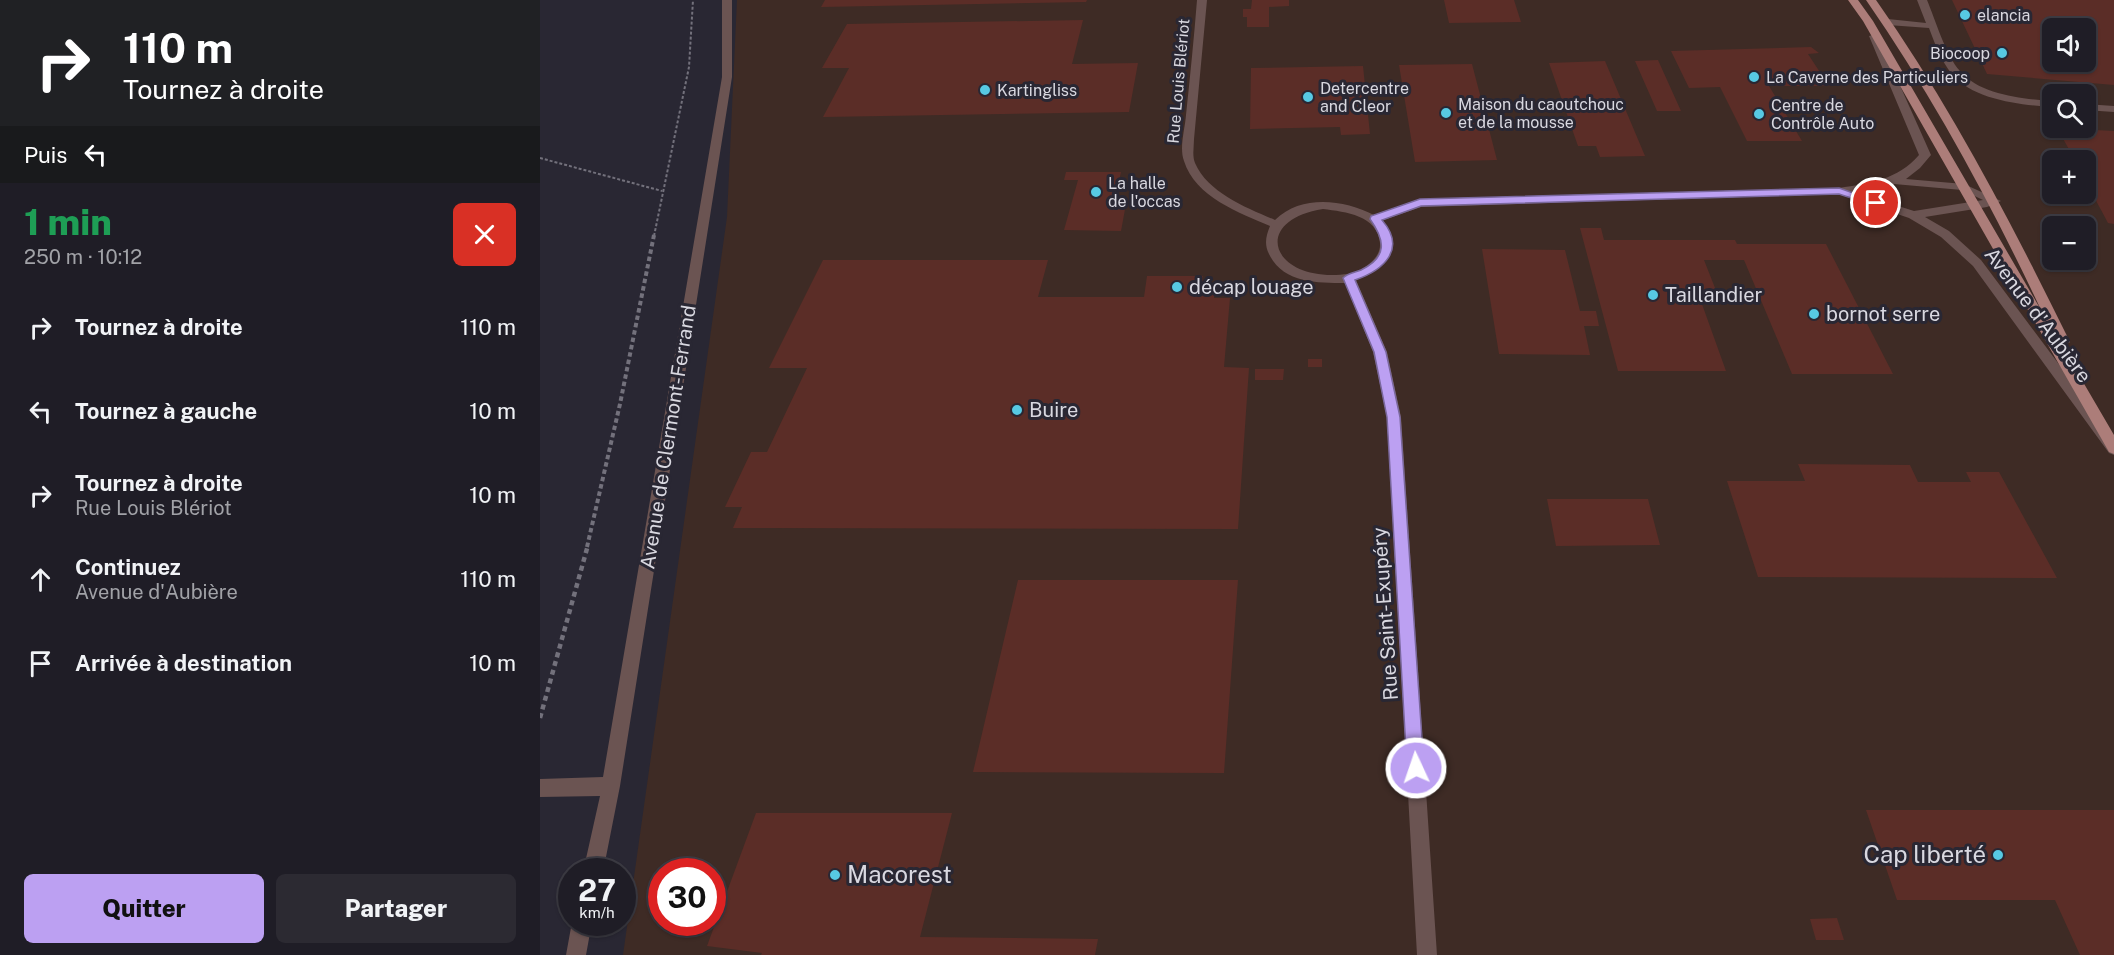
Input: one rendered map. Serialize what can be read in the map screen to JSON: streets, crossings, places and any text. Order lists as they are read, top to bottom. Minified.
{"streets":{"main road":["Avenue d'Aubière"],"street":["Rue Louis Blériot","Avenue de Clermont-Ferrand","Rue Saint-Exupéry"]},"crossings":[["Rue Louis Blériot","Rue Saint-Exupéry"]],"places":["elancia","Biocoop","La Caverne des Particuliers","Kartingliss","Detercentre and Cleor","Maison du caoutchouc et de la mousse","Centre de Contrôle Auto","La halle de l'occas","décap louage","Taillandier","bornot serre","Buire","Cap liberté","Macorest"],"page":{"turn":["110 m","Tournez à droite"],"map_buttons":["+","−"],"then":"Puis","heading":["1 min","250 m · 10:12"],"list":[{"name":"Tournez à droite","value":"110 m"},{"name":"Tournez à gauche","value":"10 m"},{"name":"Tournez à droite","note":"Rue Louis Blériot","value":"10 m"},{"name":"Continuez","note":"Avenue d'Aubière","value":"110 m"},{"name":"Arrivée à destination","value":"10 m"}],"speed":"27 km/h","limit":"30","buttons":["Quitter","Partager"]}}
